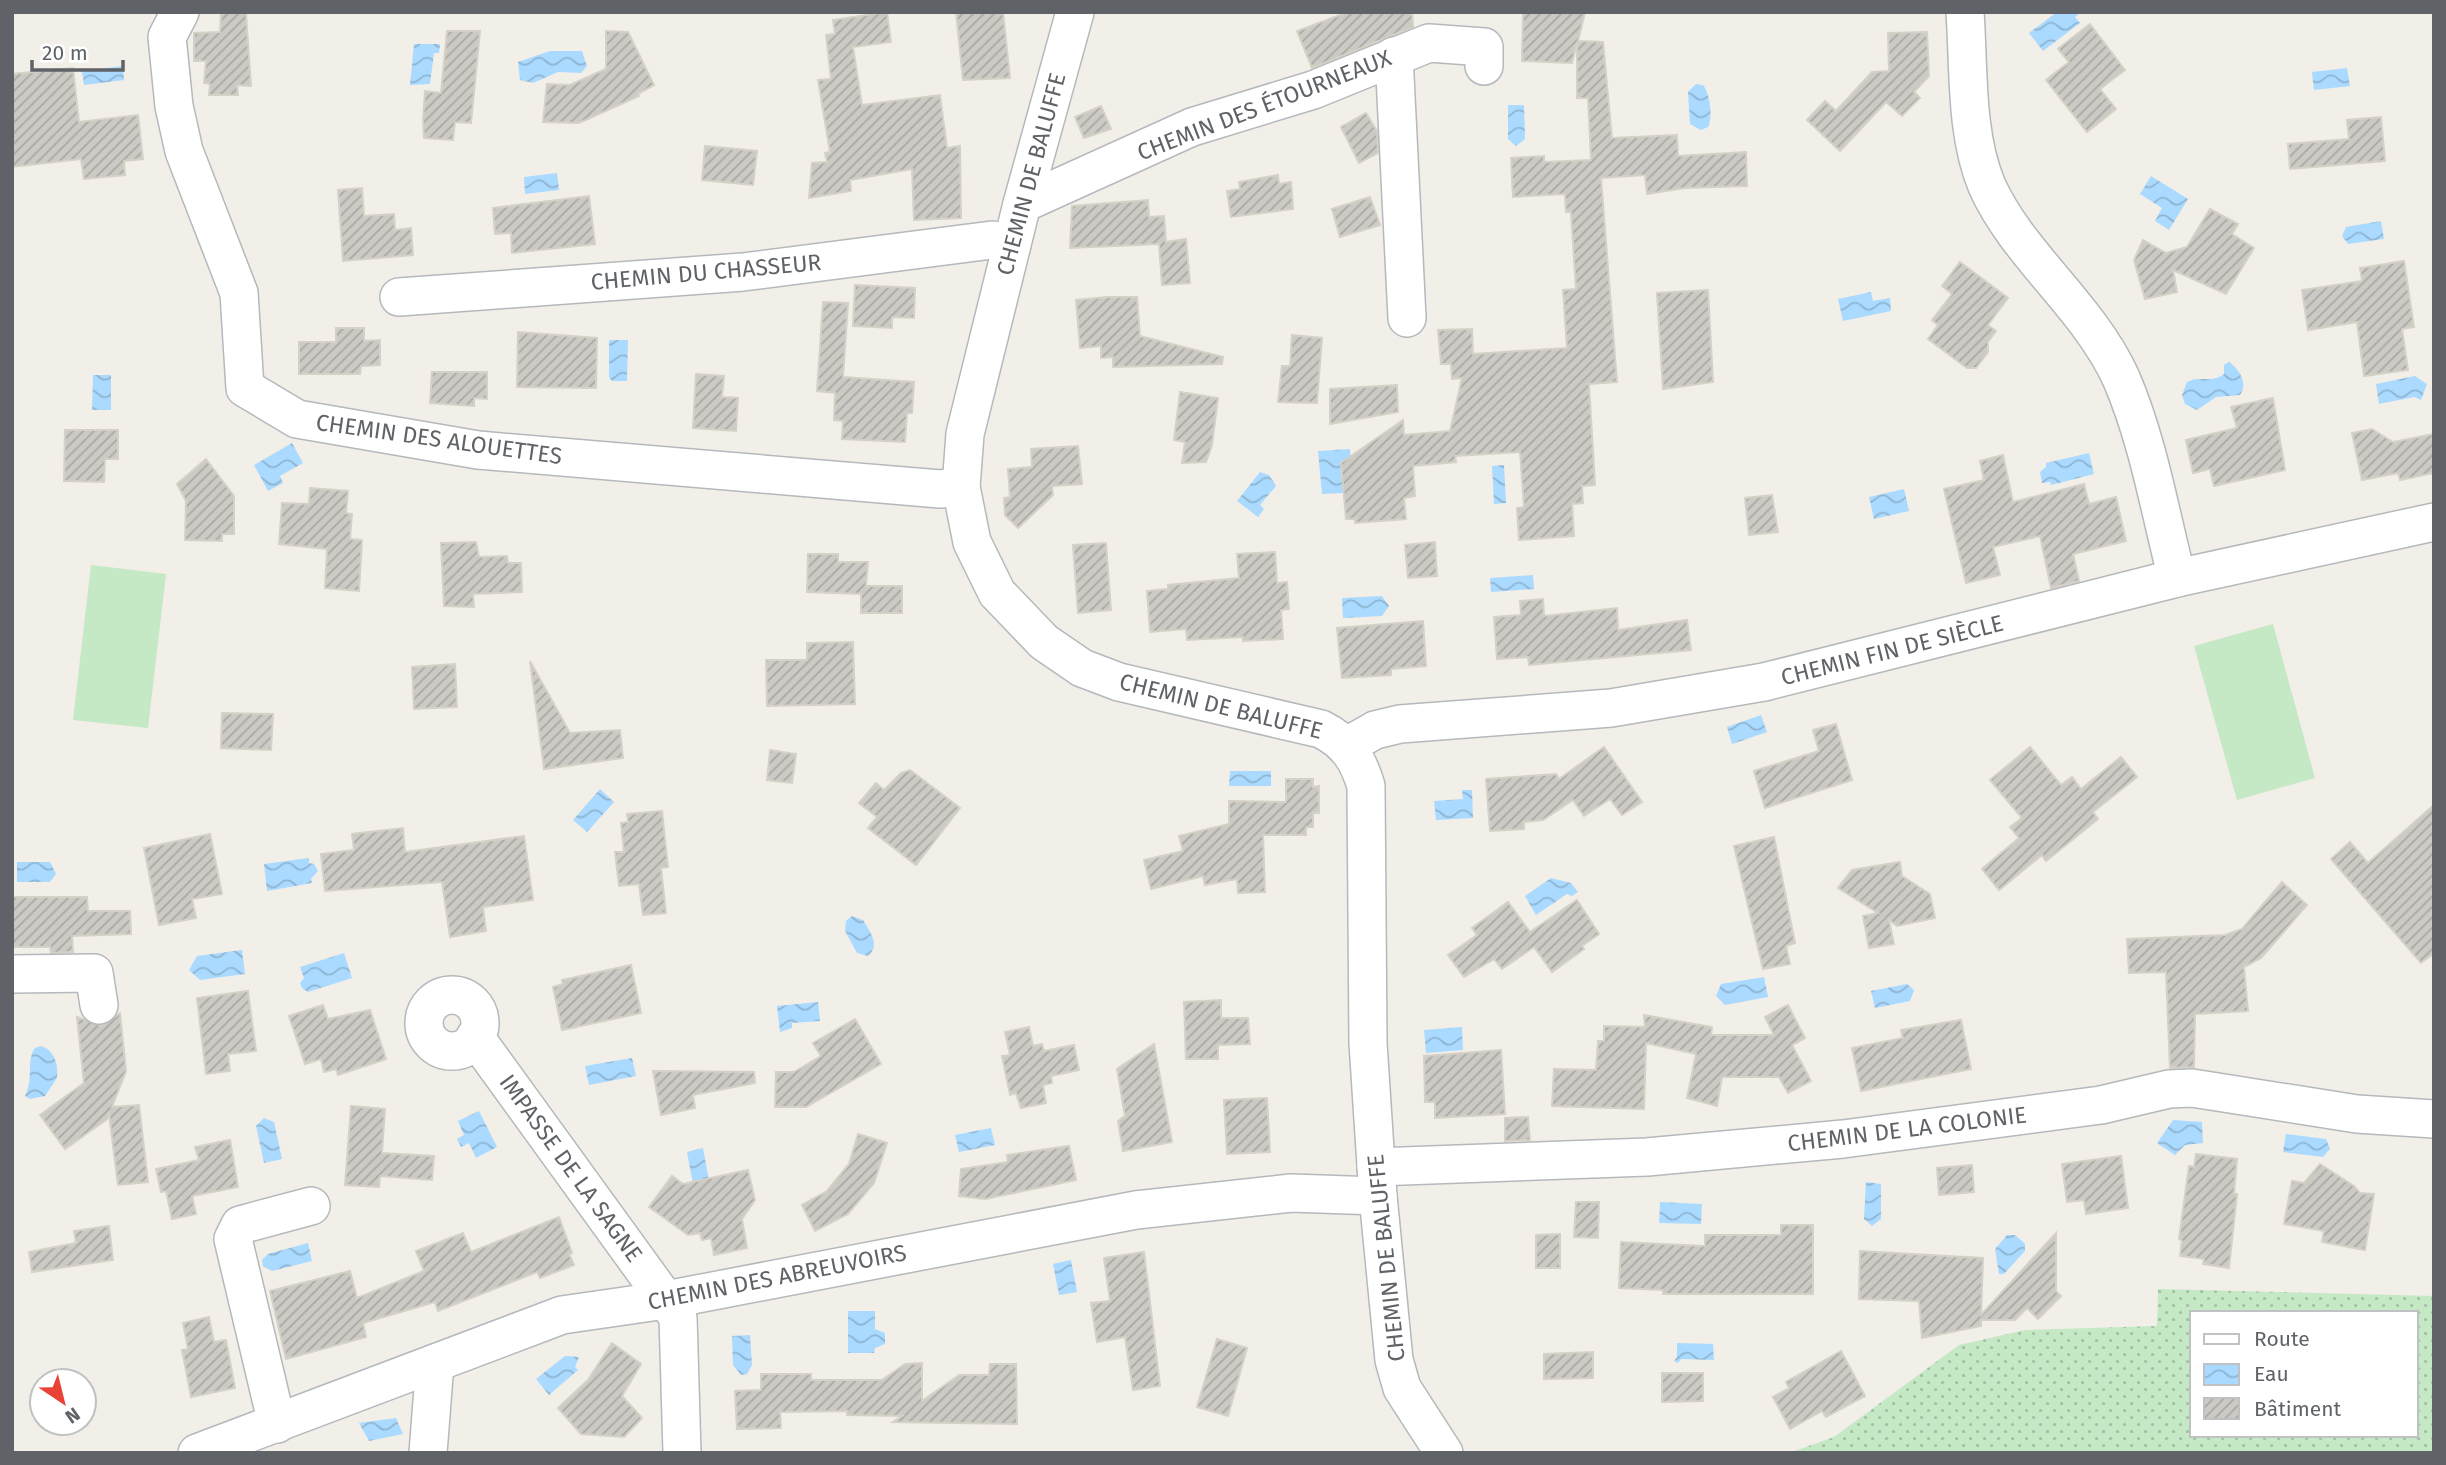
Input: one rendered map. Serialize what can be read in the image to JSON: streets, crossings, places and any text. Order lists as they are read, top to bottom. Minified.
{"streets":{"street":["CHEMIN DES ÉTOURNEAUX","CHEMIN DE BALUFFE","CHEMIN DU CHASSEUR","CHEMIN DES ALOUETTES","CHEMIN FIN DE SIÈCLE","CHEMIN DE LA COLONIE","IMPASSE DE LA SAGNE","CHEMIN DES ABREUVOIRS"]},"crossings":[["CHEMIN DES ÉTOURNEAUX","CHEMIN DE BALUFFE"],["CHEMIN DE BALUFFE","CHEMIN DU CHASSEUR"],["CHEMIN DE BALUFFE","CHEMIN DES ALOUETTES"],["CHEMIN DE BALUFFE","CHEMIN FIN DE SIÈCLE"],["CHEMIN DE BALUFFE","CHEMIN DE LA COLONIE"],["CHEMIN DE BALUFFE","CHEMIN DES ABREUVOIRS"],["CHEMIN DE LA COLONIE","CHEMIN DES ABREUVOIRS"],["IMPASSE DE LA SAGNE","CHEMIN DES ABREUVOIRS"]],"legend":["Route","Eau","Bâtiment"],"scale_bar":"20 m","north":"bottom right"}
